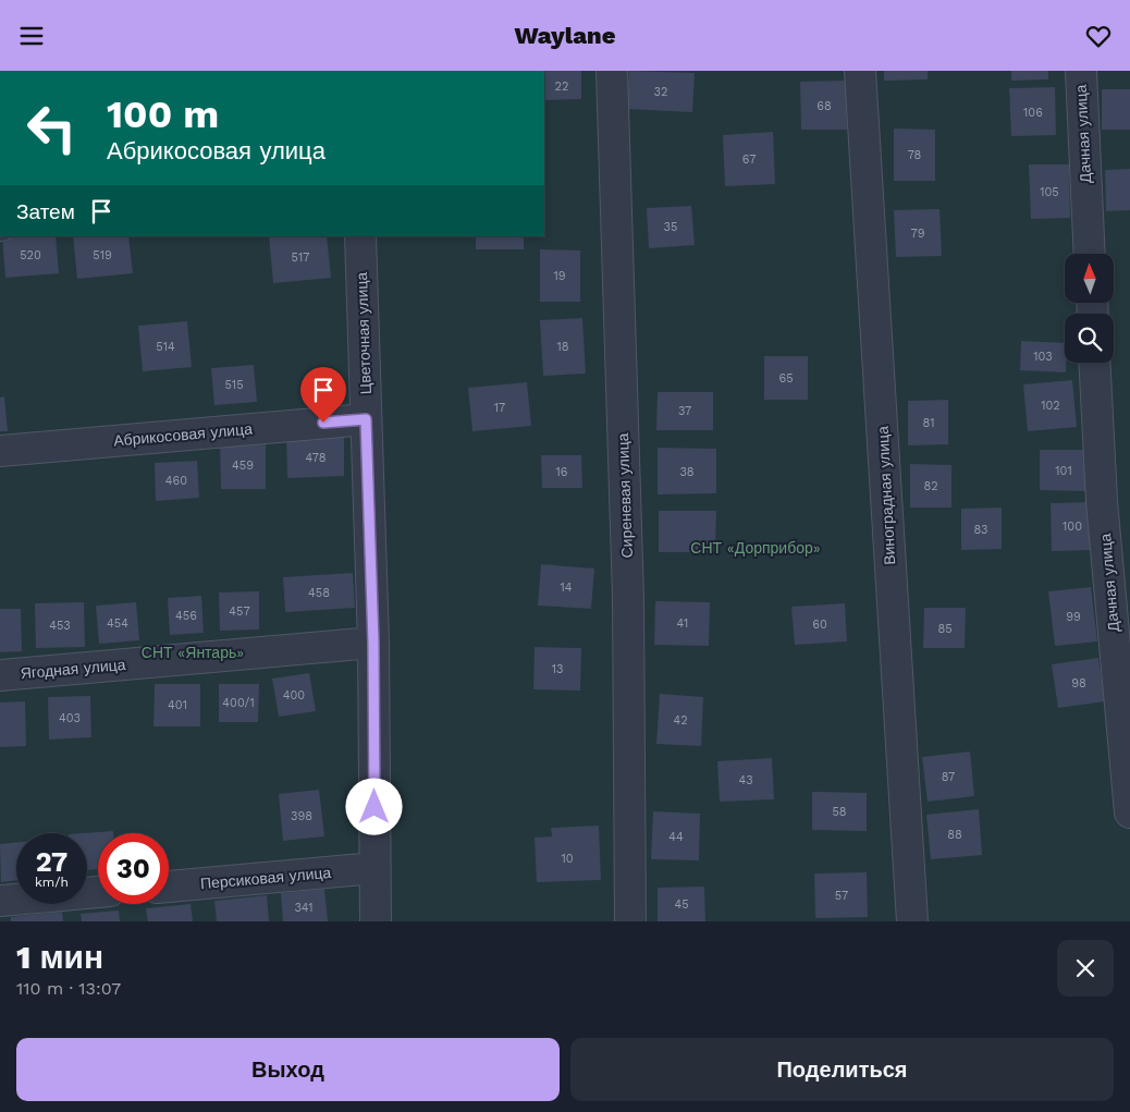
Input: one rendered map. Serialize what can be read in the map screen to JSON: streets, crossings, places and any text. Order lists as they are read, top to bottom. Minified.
{"streets":{"street":["Дачная улица","Цветочная улица","Абрикосовая улица","Сиреневая улица","Виноградная улица","Ягодная улица","Персиковая улица"]},"crossings":[["Цветочная улица","Абрикосовая улица"],["Цветочная улица","Ягодная улица"],["Цветочная улица","Персиковая улица"]],"parks":["СНТ «Дорприбор»","СНТ «Янтарь»"],"house_numbers":["22","32","68","106","78","67","105","35","79","520","519","517","19","514","18","103","65","515","102","17","37","81","478","459","101","16","38","460","82","100","83","14","458","457","456","99","454","41","60","453","85","13","98","400","400/1","401","403","42","87","43","58","398","88","44","10","57","45","341"],"north":"top","page":{"header":"Waylane","turn":["100 m","Абрикосовая улица"],"then":"Затем","speed":"27 km/h","limit":"30","heading":["1 мин","110 m · 13:07"],"buttons":["Выход","Поделиться"]}}
